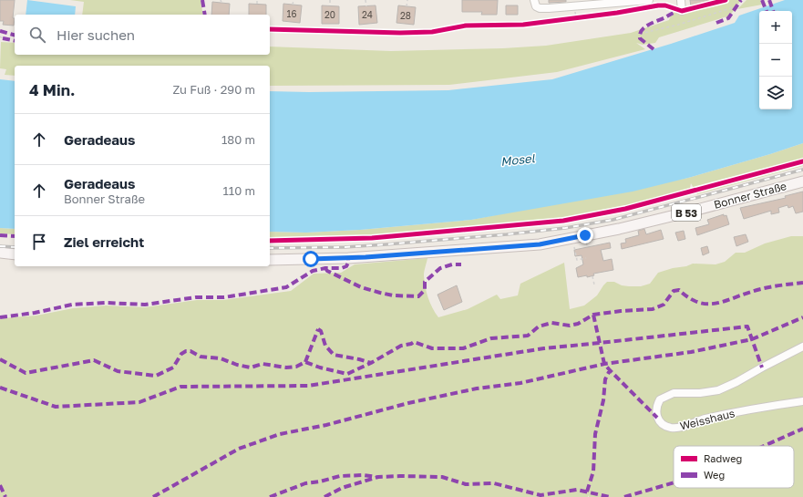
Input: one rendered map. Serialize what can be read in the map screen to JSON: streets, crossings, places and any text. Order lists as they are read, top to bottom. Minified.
{"streets":{"main road":["Bonner Straße","B 53"],"street":["Weisshaus"]},"water":["Mosel"],"house_numbers":["16","20","24","28"],"legend":["Radweg","Weg"],"page":{"map_buttons":["+","−"],"search":"Hier suchen","heading":["4 Min.","Zu Fuß · 290 m"],"list":[["Geradeaus","180 m"],["Geradeaus","Bonner Straße","110 m"],"Ziel erreicht"]}}
